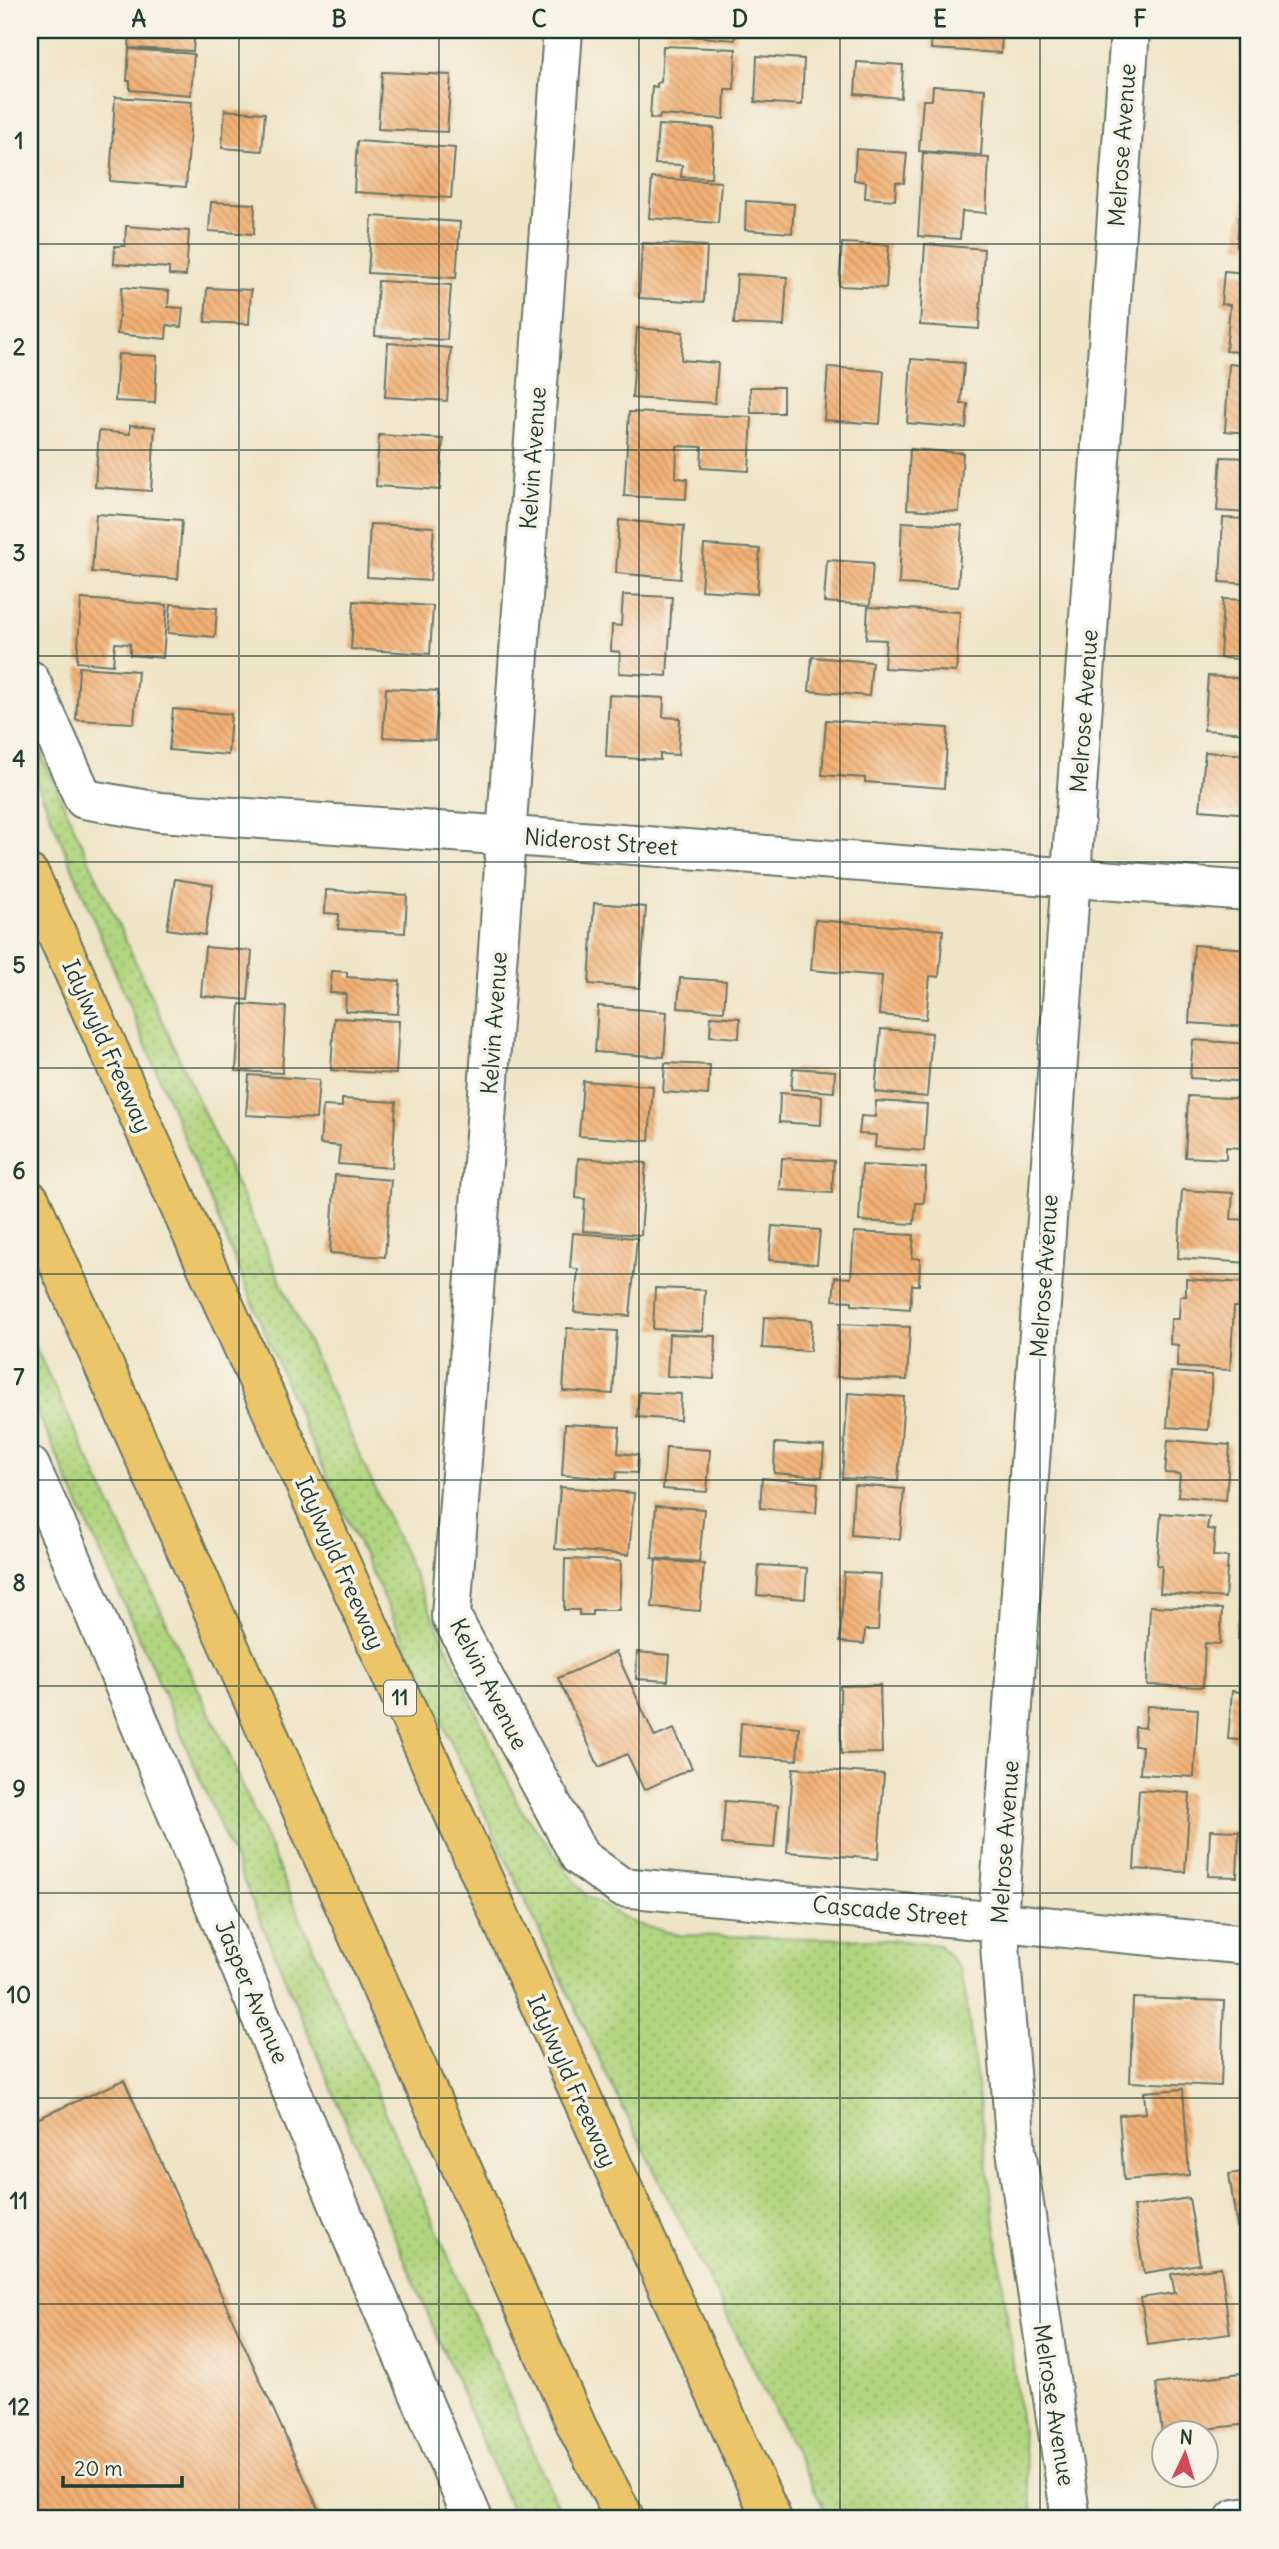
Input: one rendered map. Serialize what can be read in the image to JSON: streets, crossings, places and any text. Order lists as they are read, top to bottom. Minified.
{"streets":{"highway":["Idylwyld Freeway","11"],"street":["Melrose Avenue","Kelvin Avenue","Niderost Street","Cascade Street","Jasper Avenue"]},"crossings":[["Melrose Avenue","Niderost Street"],["Melrose Avenue","Cascade Street"],["Kelvin Avenue","Niderost Street"],["Kelvin Avenue","Cascade Street"]],"scale_bar":"20 m","north":"top","grid":{"columns":["A","B","C","D","E","F"],"rows":["1","2","3","4","5","6","7","8","9","10","11","12"]}}
